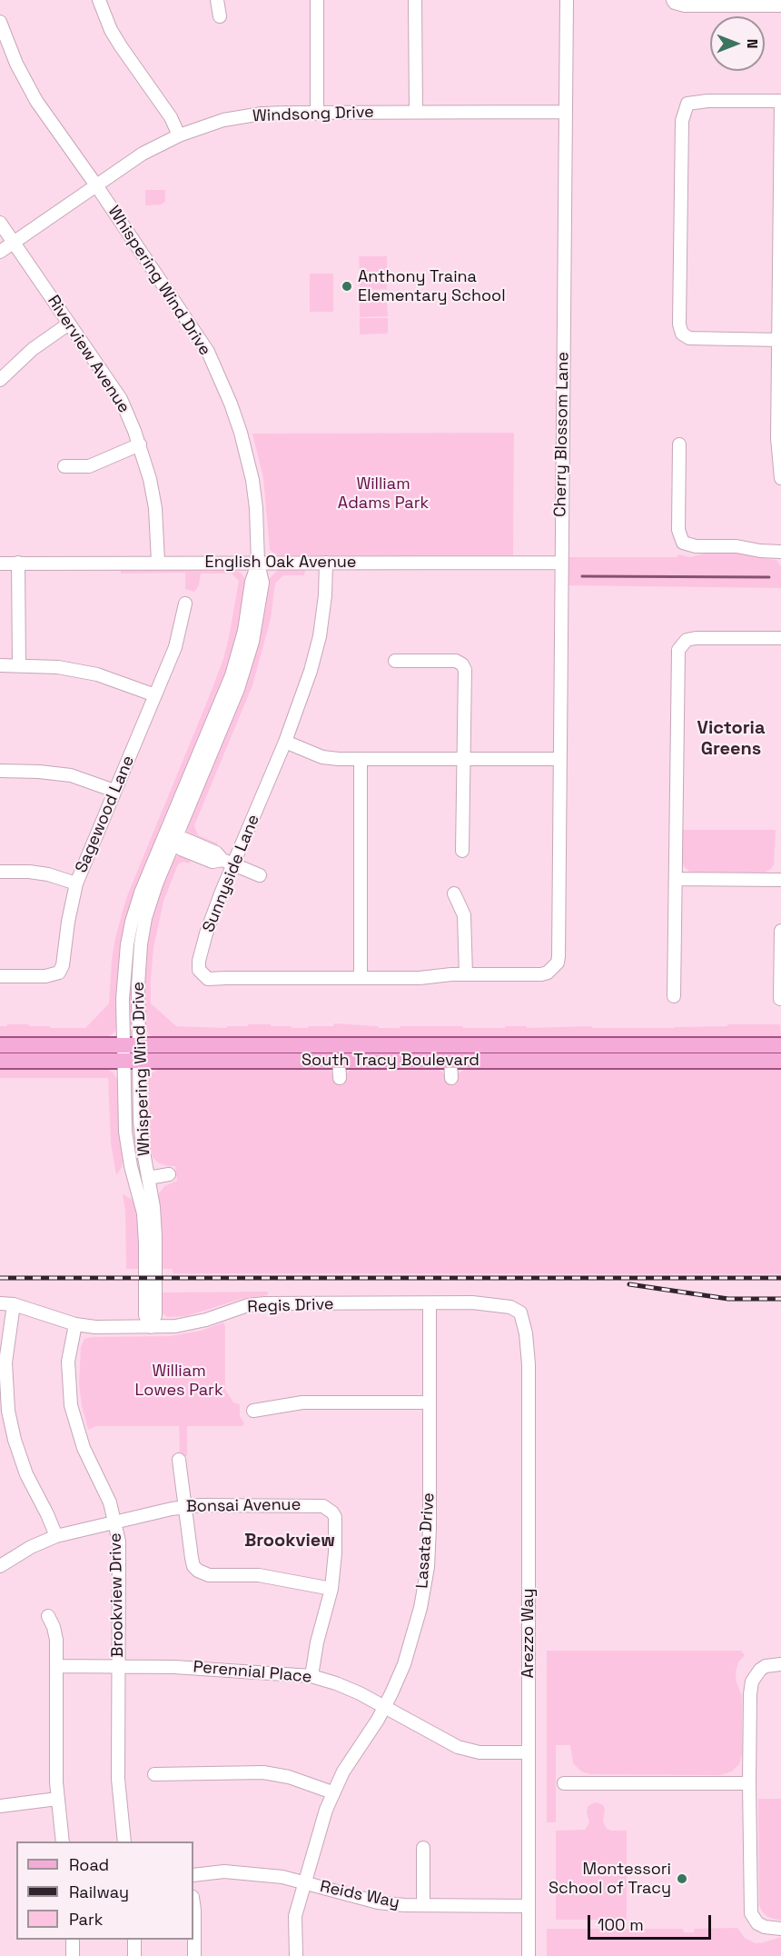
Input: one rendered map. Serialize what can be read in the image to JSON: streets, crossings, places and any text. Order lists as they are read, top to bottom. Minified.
{"streets":{"main road":["South Tracy Boulevard"],"street":["Windsong Drive","Whispering Wind Drive","Riverview Avenue","Cherry Blossom Lane","English Oak Avenue","Sagewood Lane","Sunnyside Lane","Regis Drive","Bonsai Avenue","Lasata Drive","Brookview Drive","Arezzo Way","Perennial Place","Reids Way"]},"crossings":[["Windsong Drive","Whispering Wind Drive"],["Windsong Drive","Riverview Avenue"],["Windsong Drive","Cherry Blossom Lane"],["Whispering Wind Drive","English Oak Avenue"],["Whispering Wind Drive","South Tracy Boulevard"],["Whispering Wind Drive","Regis Drive"],["Riverview Avenue","English Oak Avenue"],["Cherry Blossom Lane","English Oak Avenue"],["Cherry Blossom Lane","Sunnyside Lane"],["English Oak Avenue","Sunnyside Lane"],["Regis Drive","Lasata Drive"],["Regis Drive","Brookview Drive"],["Regis Drive","Arezzo Way"],["Bonsai Avenue","Brookview Drive"],["Lasata Drive","Perennial Place"],["Lasata Drive","Reids Way"],["Brookview Drive","Perennial Place"],["Arezzo Way","Perennial Place"],["Arezzo Way","Reids Way"]],"districts":["Victoria Greens","Brookview"],"parks":["William Adams Park","William Lowes Park"],"places":["Anthony Traina Elementary School","Montessori School of Tracy"],"legend":["Road","Railway","Park"],"scale_bar":"100 m","north":"right"}
